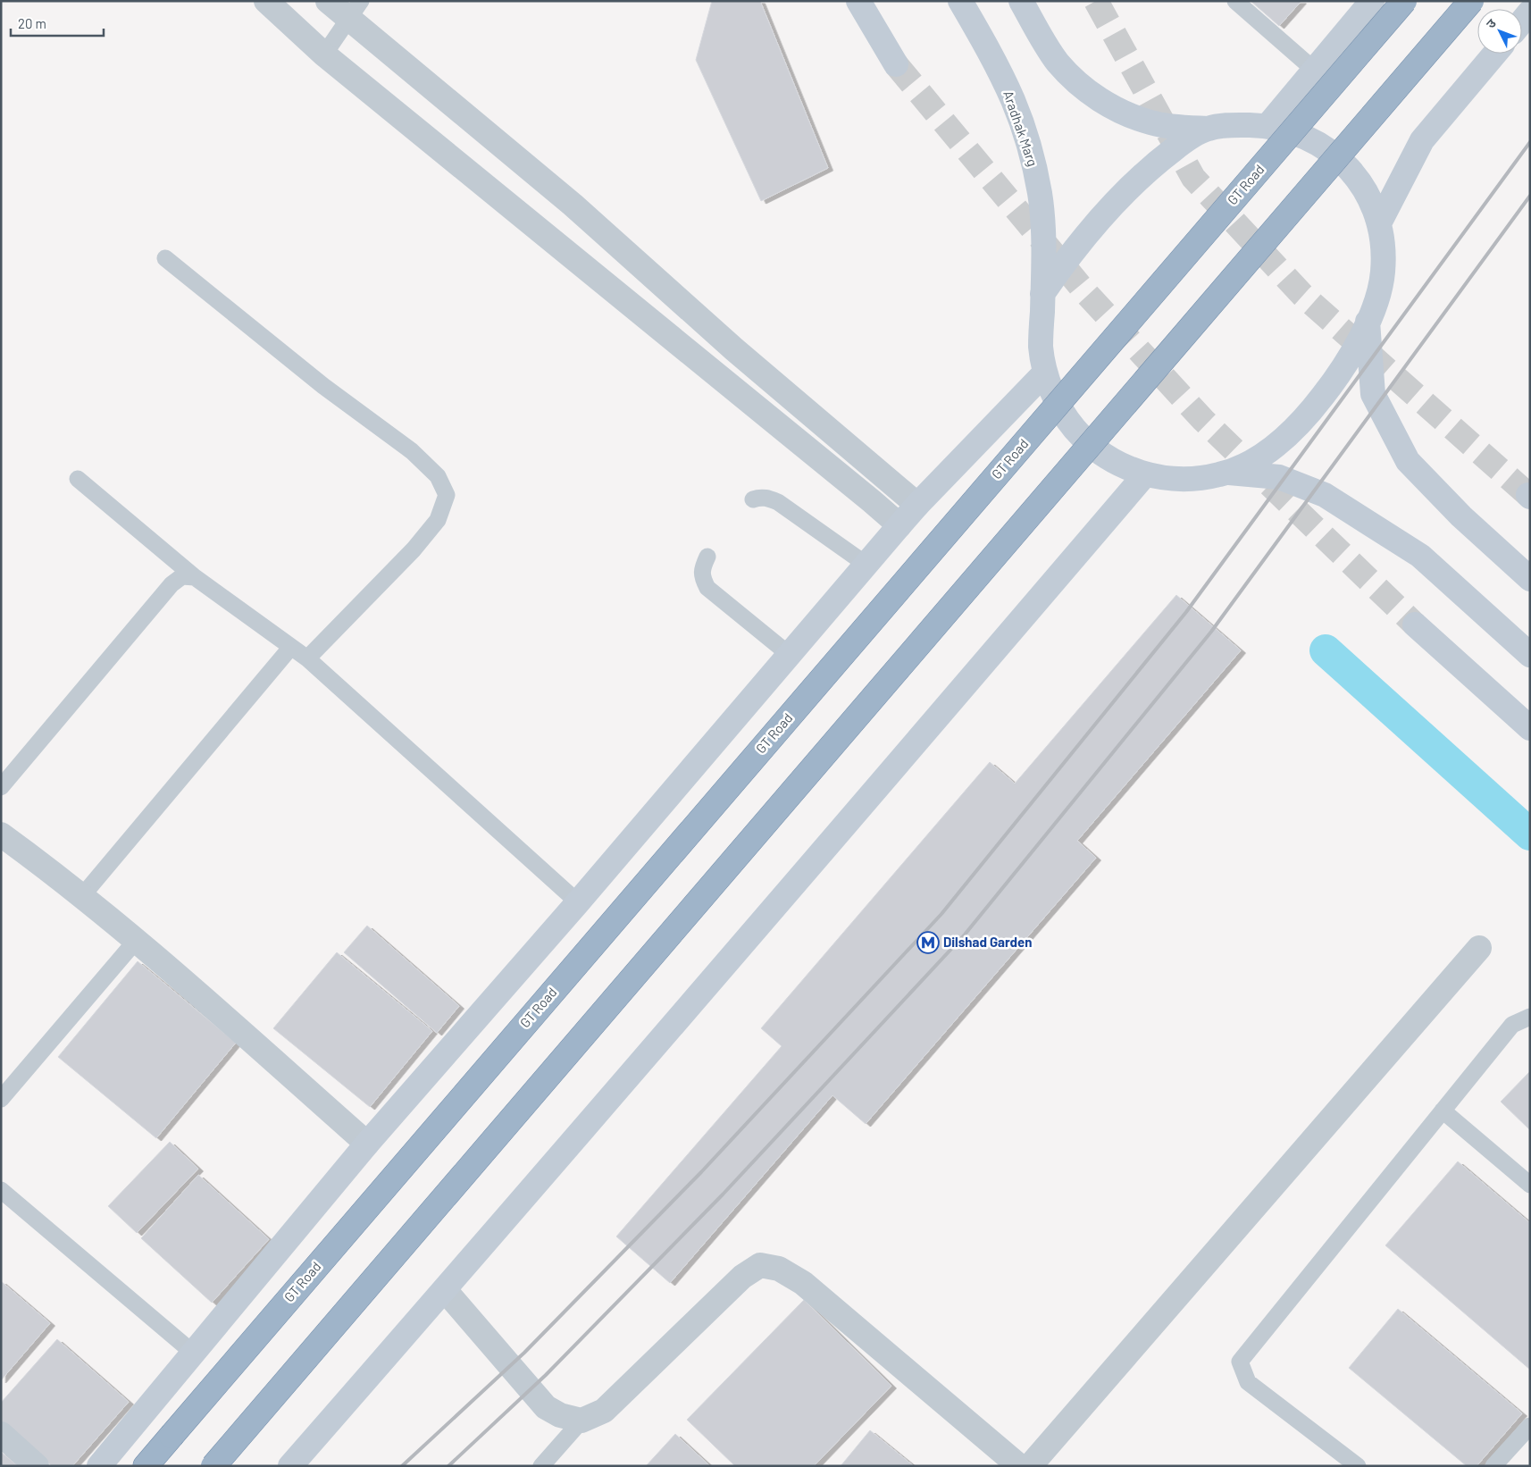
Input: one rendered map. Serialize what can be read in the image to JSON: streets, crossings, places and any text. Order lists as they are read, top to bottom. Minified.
{"streets":{"highway":["GT Road"],"main road":["Aradhak Marg"]},"places":{"metro station":["Dilshad Garden"]},"scale_bar":"20 m","north":"top left"}
